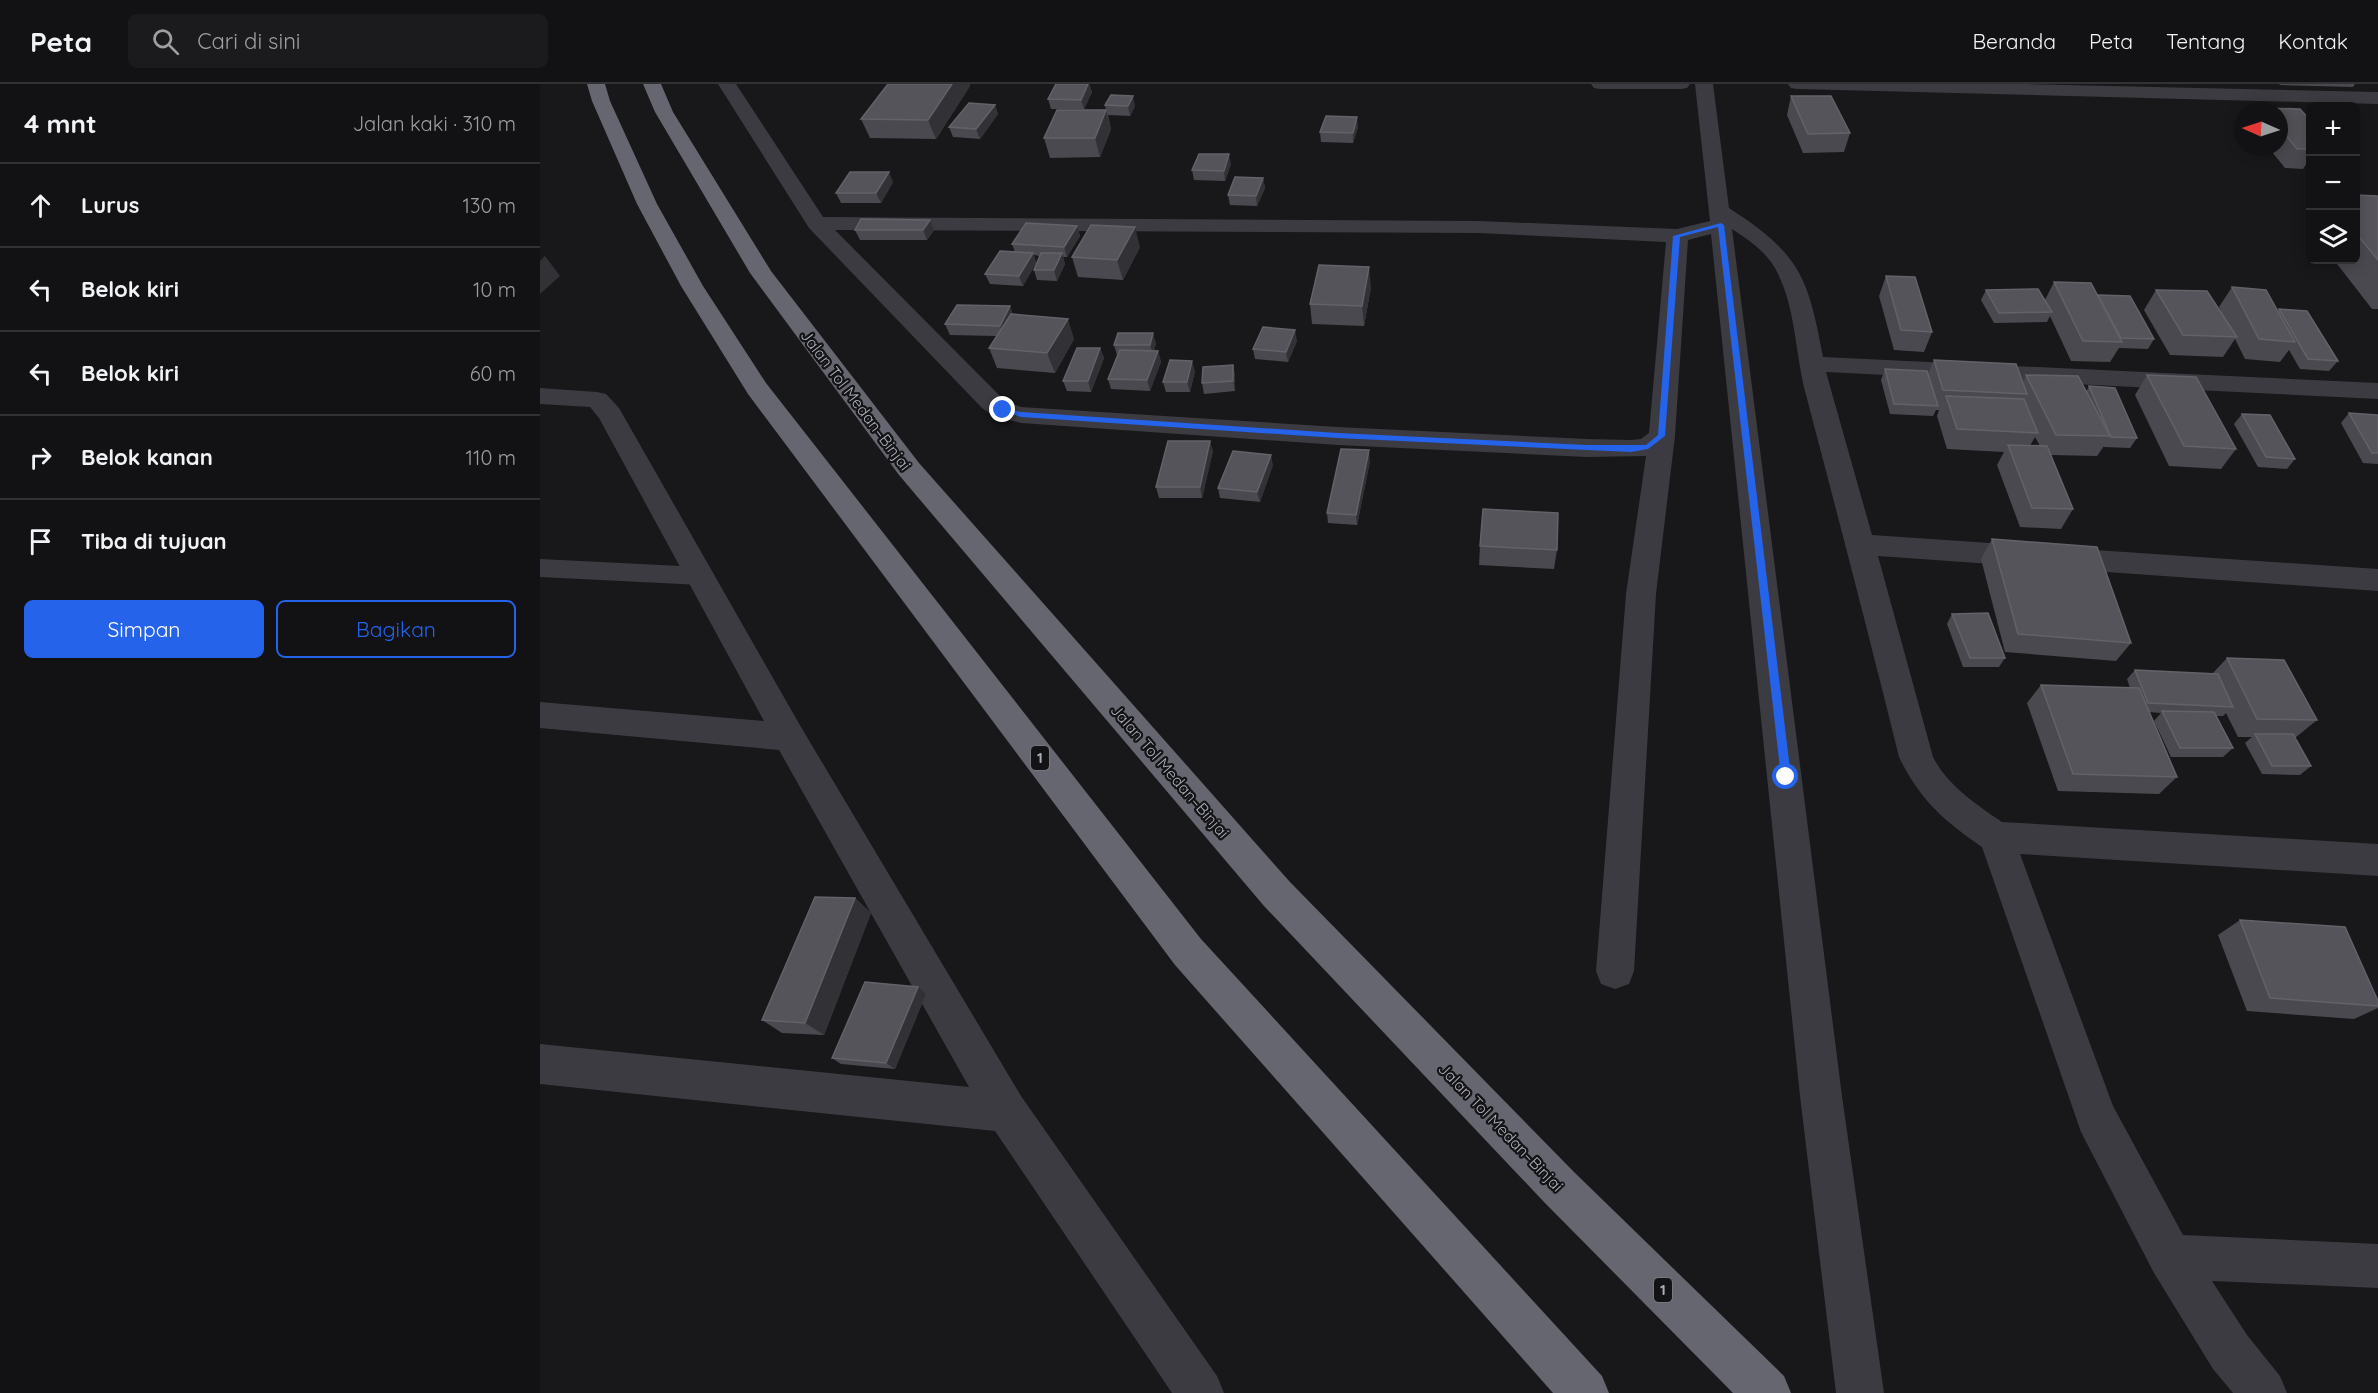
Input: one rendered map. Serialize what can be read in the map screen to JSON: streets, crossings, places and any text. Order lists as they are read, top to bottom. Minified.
{"streets":{"highway":["Jalan Tol Medan–Binjai","1"]},"north":"left","page":{"header":"Peta","search":"Cari di sini","nav":["Beranda","Peta","Tentang","Kontak"],"heading":["4 mnt","Jalan kaki · 310 m"],"map_buttons":["+","−"],"list":[["Lurus","130 m"],["Belok kiri","10 m"],["Belok kiri","60 m"],["Belok kanan","110 m"],"Tiba di tujuan"],"buttons":["Simpan","Bagikan"]}}
